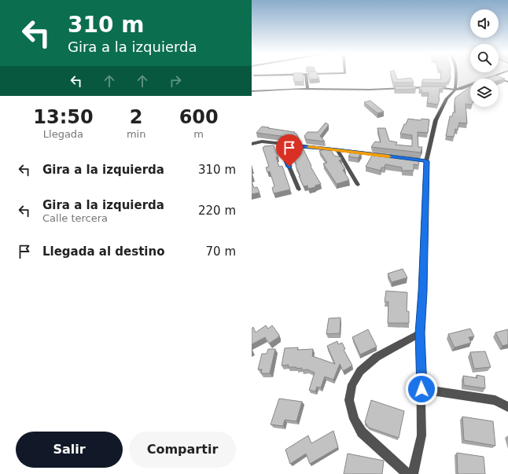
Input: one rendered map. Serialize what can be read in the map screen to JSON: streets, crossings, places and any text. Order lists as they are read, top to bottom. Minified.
{"page":{"turn":["310 m","Gira a la izquierda"],"eta":["13:50","Llegada","2","min","600","m"],"list":[{"name":"Gira a la izquierda","value":"310 m"},{"name":"Gira a la izquierda","note":"Calle tercera","value":"220 m"},{"name":"Llegada al destino","value":"70 m"}],"buttons":["Salir","Compartir"]}}
